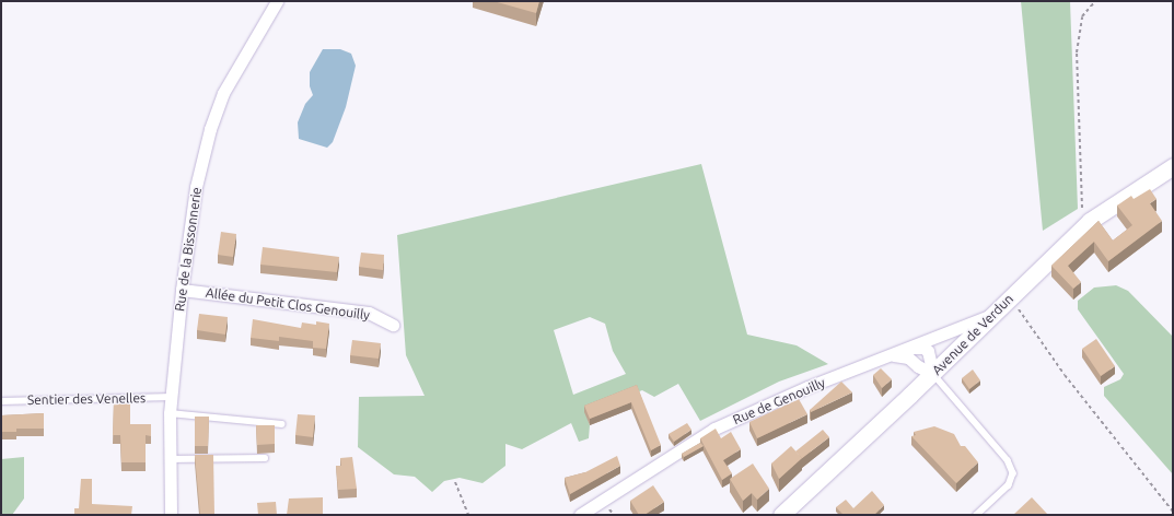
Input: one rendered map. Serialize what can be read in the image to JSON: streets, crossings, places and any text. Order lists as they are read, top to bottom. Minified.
{"streets":{"main road":["Avenue de Verdun"],"street":["Rue de la Bissonnerie","Allée du Petit Clos Genouilly","Rue de Genouilly"],"lane":["Sentier des Venelles"]},"crossings":[["Rue de la Bissonnerie","Allée du Petit Clos Genouilly"],["Rue de la Bissonnerie","Sentier des Venelles"],["Avenue de Verdun","Rue de Genouilly"]]}
